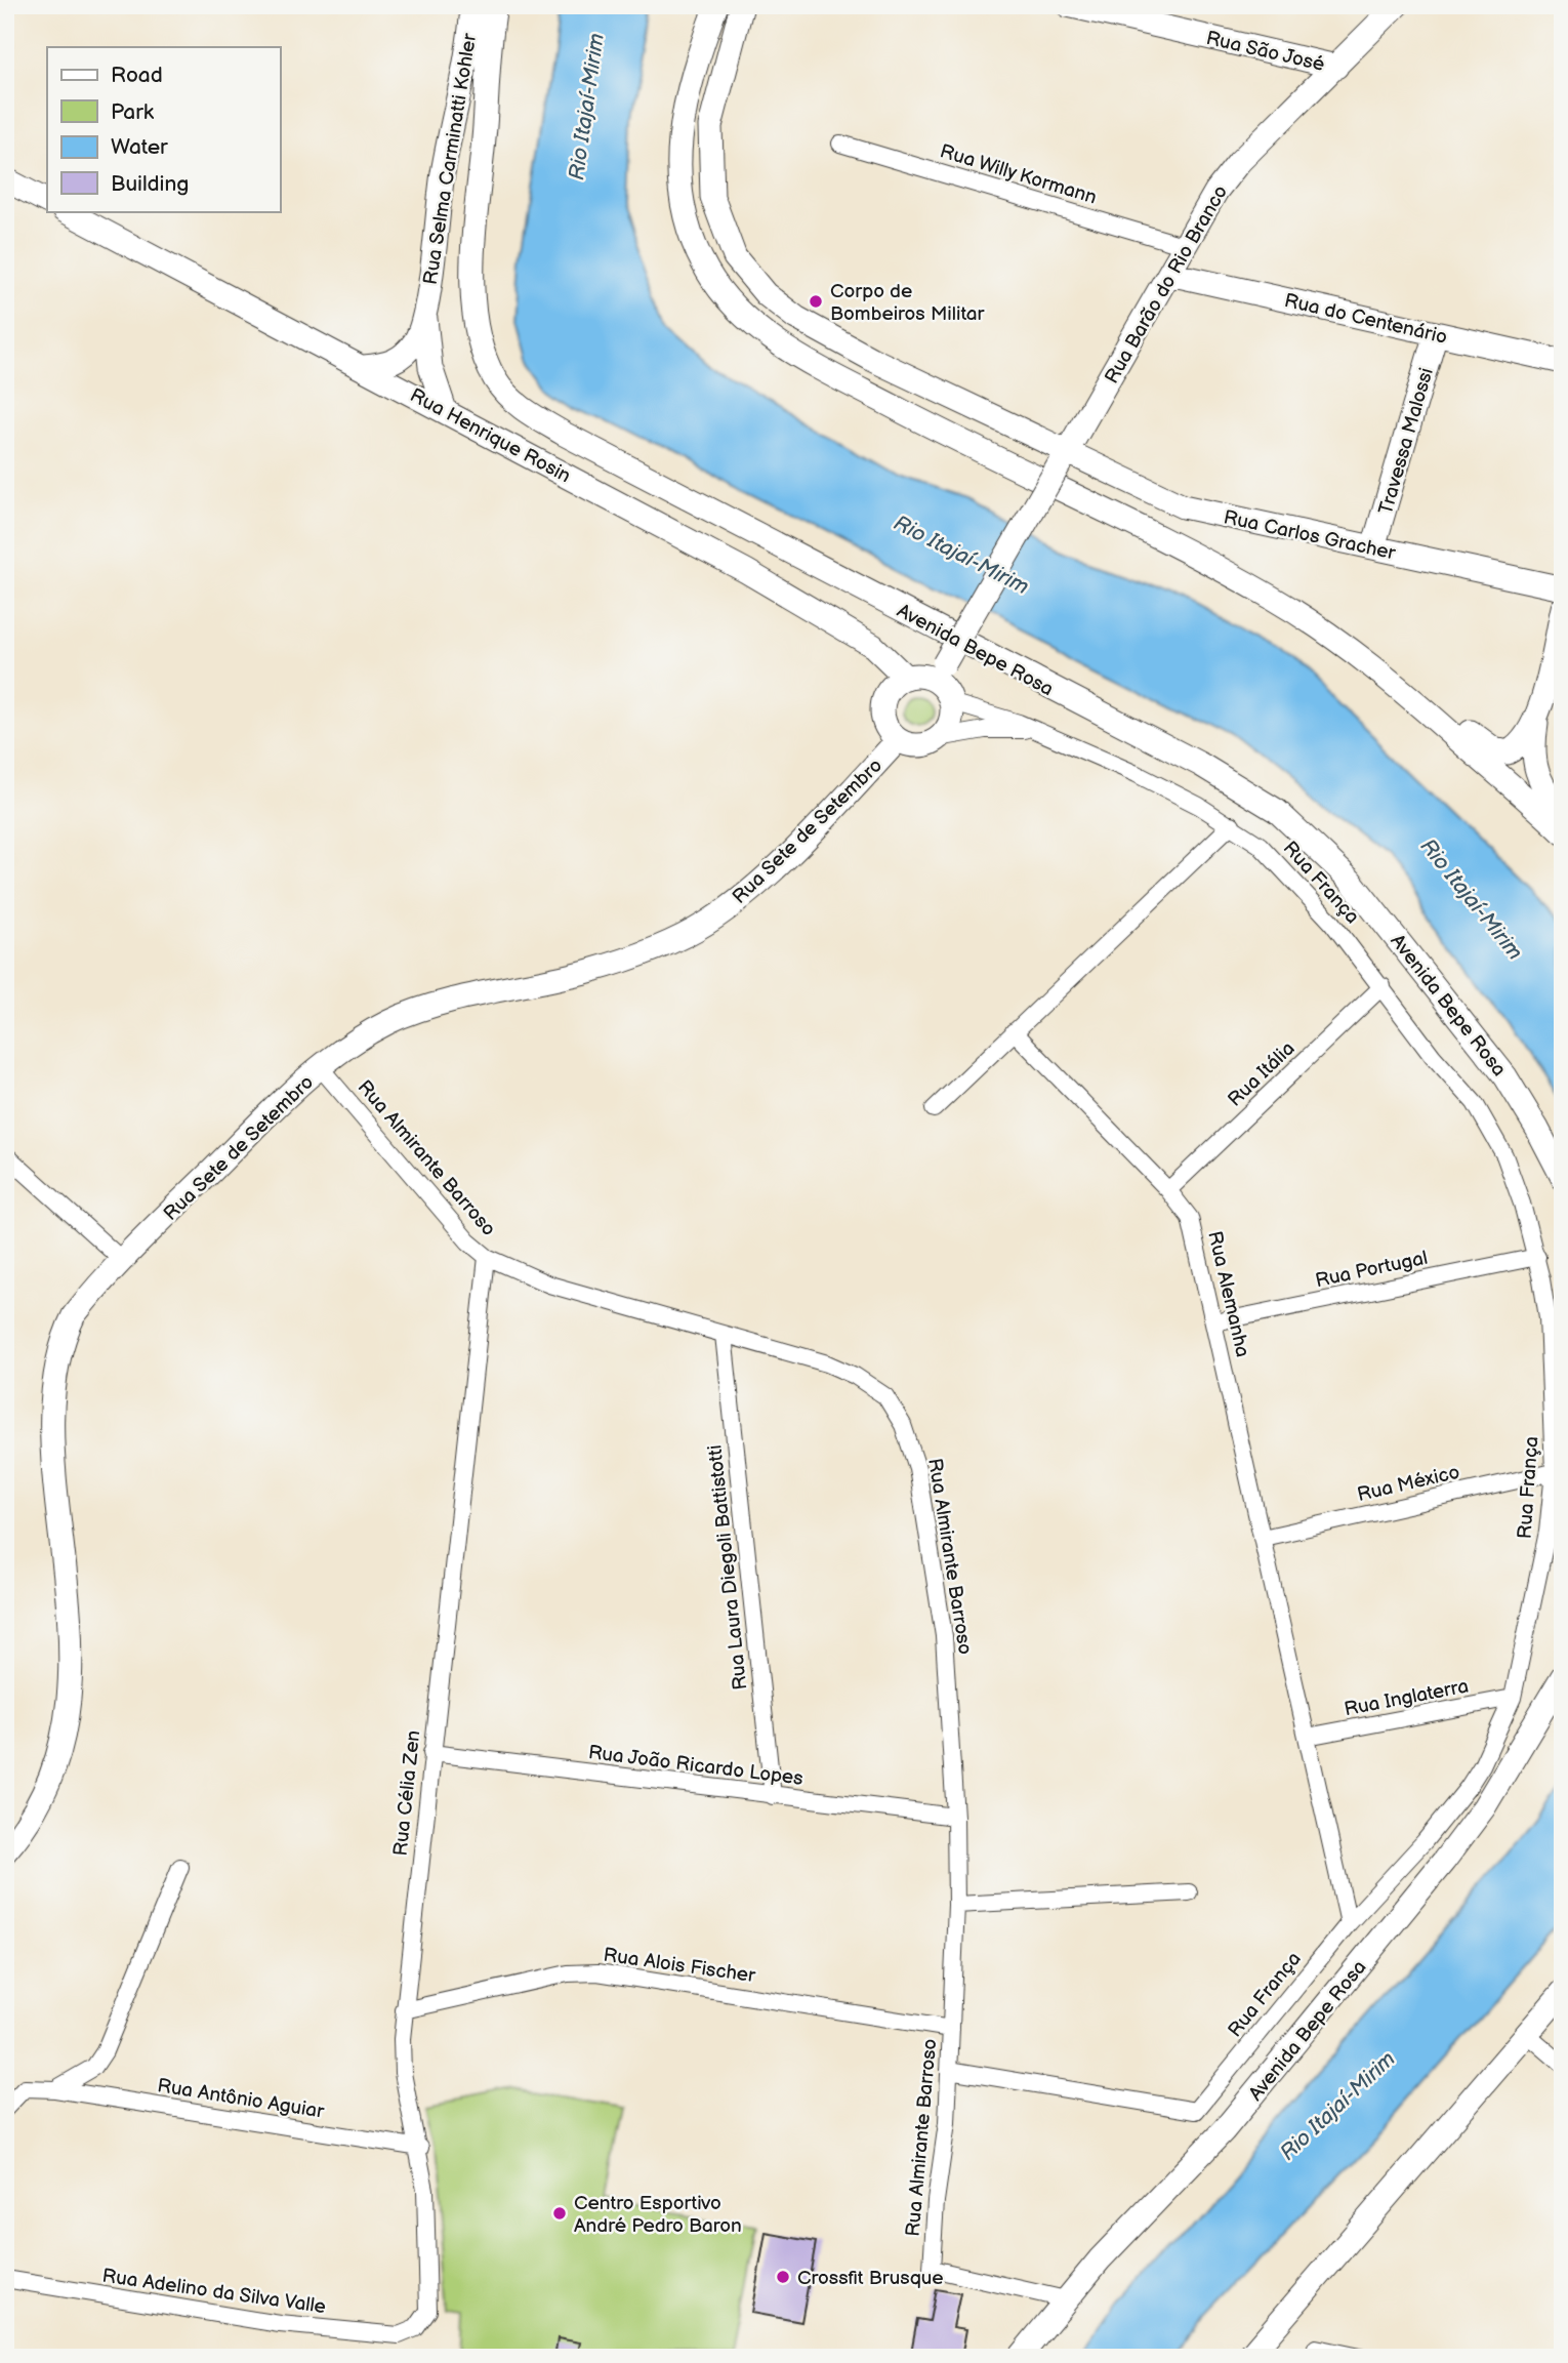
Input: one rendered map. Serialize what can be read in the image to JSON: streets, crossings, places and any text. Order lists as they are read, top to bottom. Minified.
{"streets":{"main road":["Rua São José","Rua Selma Carminatti Kohler","Rua Barão do Rio Branco","Rua do Centenário","Rua Henrique Rosin","Travessa Malossi","Rua Carlos Gracher","Avenida Bepe Rosa","Rua Sete de Setembro"],"street":["Rua Willy Kormann","Rua França","Rua Itália","Rua Almirante Barroso","Rua Portugal","Rua Alemanha","Rua México","Rua Laura Diegoli Battistotti","Rua Inglaterra","Rua João Ricardo Lopes","Rua Célia Zen","Rua Alois Fischer","Rua Antônio Aguiar","Rua Adelino da Silva Valle"]},"crossings":[["Rua São José","Rua Barão do Rio Branco"],["Rua Selma Carminatti Kohler","Rua Henrique Rosin"],["Rua Willy Kormann","Rua Barão do Rio Branco"],["Rua Barão do Rio Branco","Rua do Centenário"],["Rua Barão do Rio Branco","Rua Henrique Rosin"],["Rua Barão do Rio Branco","Rua Carlos Gracher"],["Rua Barão do Rio Branco","Rua Sete de Setembro"],["Rua Barão do Rio Branco","Rua França"],["Rua do Centenário","Travessa Malossi"],["Rua Henrique Rosin","Rua Sete de Setembro"],["Rua Henrique Rosin","Rua França"],["Travessa Malossi","Rua Carlos Gracher"],["Avenida Bepe Rosa","Rua Almirante Barroso"],["Rua Sete de Setembro","Rua França"],["Rua Sete de Setembro","Rua Almirante Barroso"],["Rua França","Rua Itália"],["Rua França","Rua Almirante Barroso"],["Rua França","Rua Portugal"],["Rua França","Rua Alemanha"],["Rua França","Rua México"],["Rua França","Rua Inglaterra"],["Rua Itália","Rua Alemanha"],["Rua Almirante Barroso","Rua Laura Diegoli Battistotti"],["Rua Almirante Barroso","Rua João Ricardo Lopes"],["Rua Almirante Barroso","Rua Célia Zen"],["Rua Almirante Barroso","Rua Alois Fischer"],["Rua Portugal","Rua Alemanha"],["Rua Alemanha","Rua México"],["Rua Alemanha","Rua Inglaterra"],["Rua Laura Diegoli Battistotti","Rua João Ricardo Lopes"],["Rua João Ricardo Lopes","Rua Célia Zen"],["Rua Célia Zen","Rua Alois Fischer"],["Rua Célia Zen","Rua Antônio Aguiar"],["Rua Célia Zen","Rua Adelino da Silva Valle"]],"water":["Rio Itajaí-Mirim"],"places":["Corpo de Bombeiros Militar","Centro Esportivo André Pedro Baron","Crossfit Brusque"],"legend":["Road","Park","Water","Building"]}
